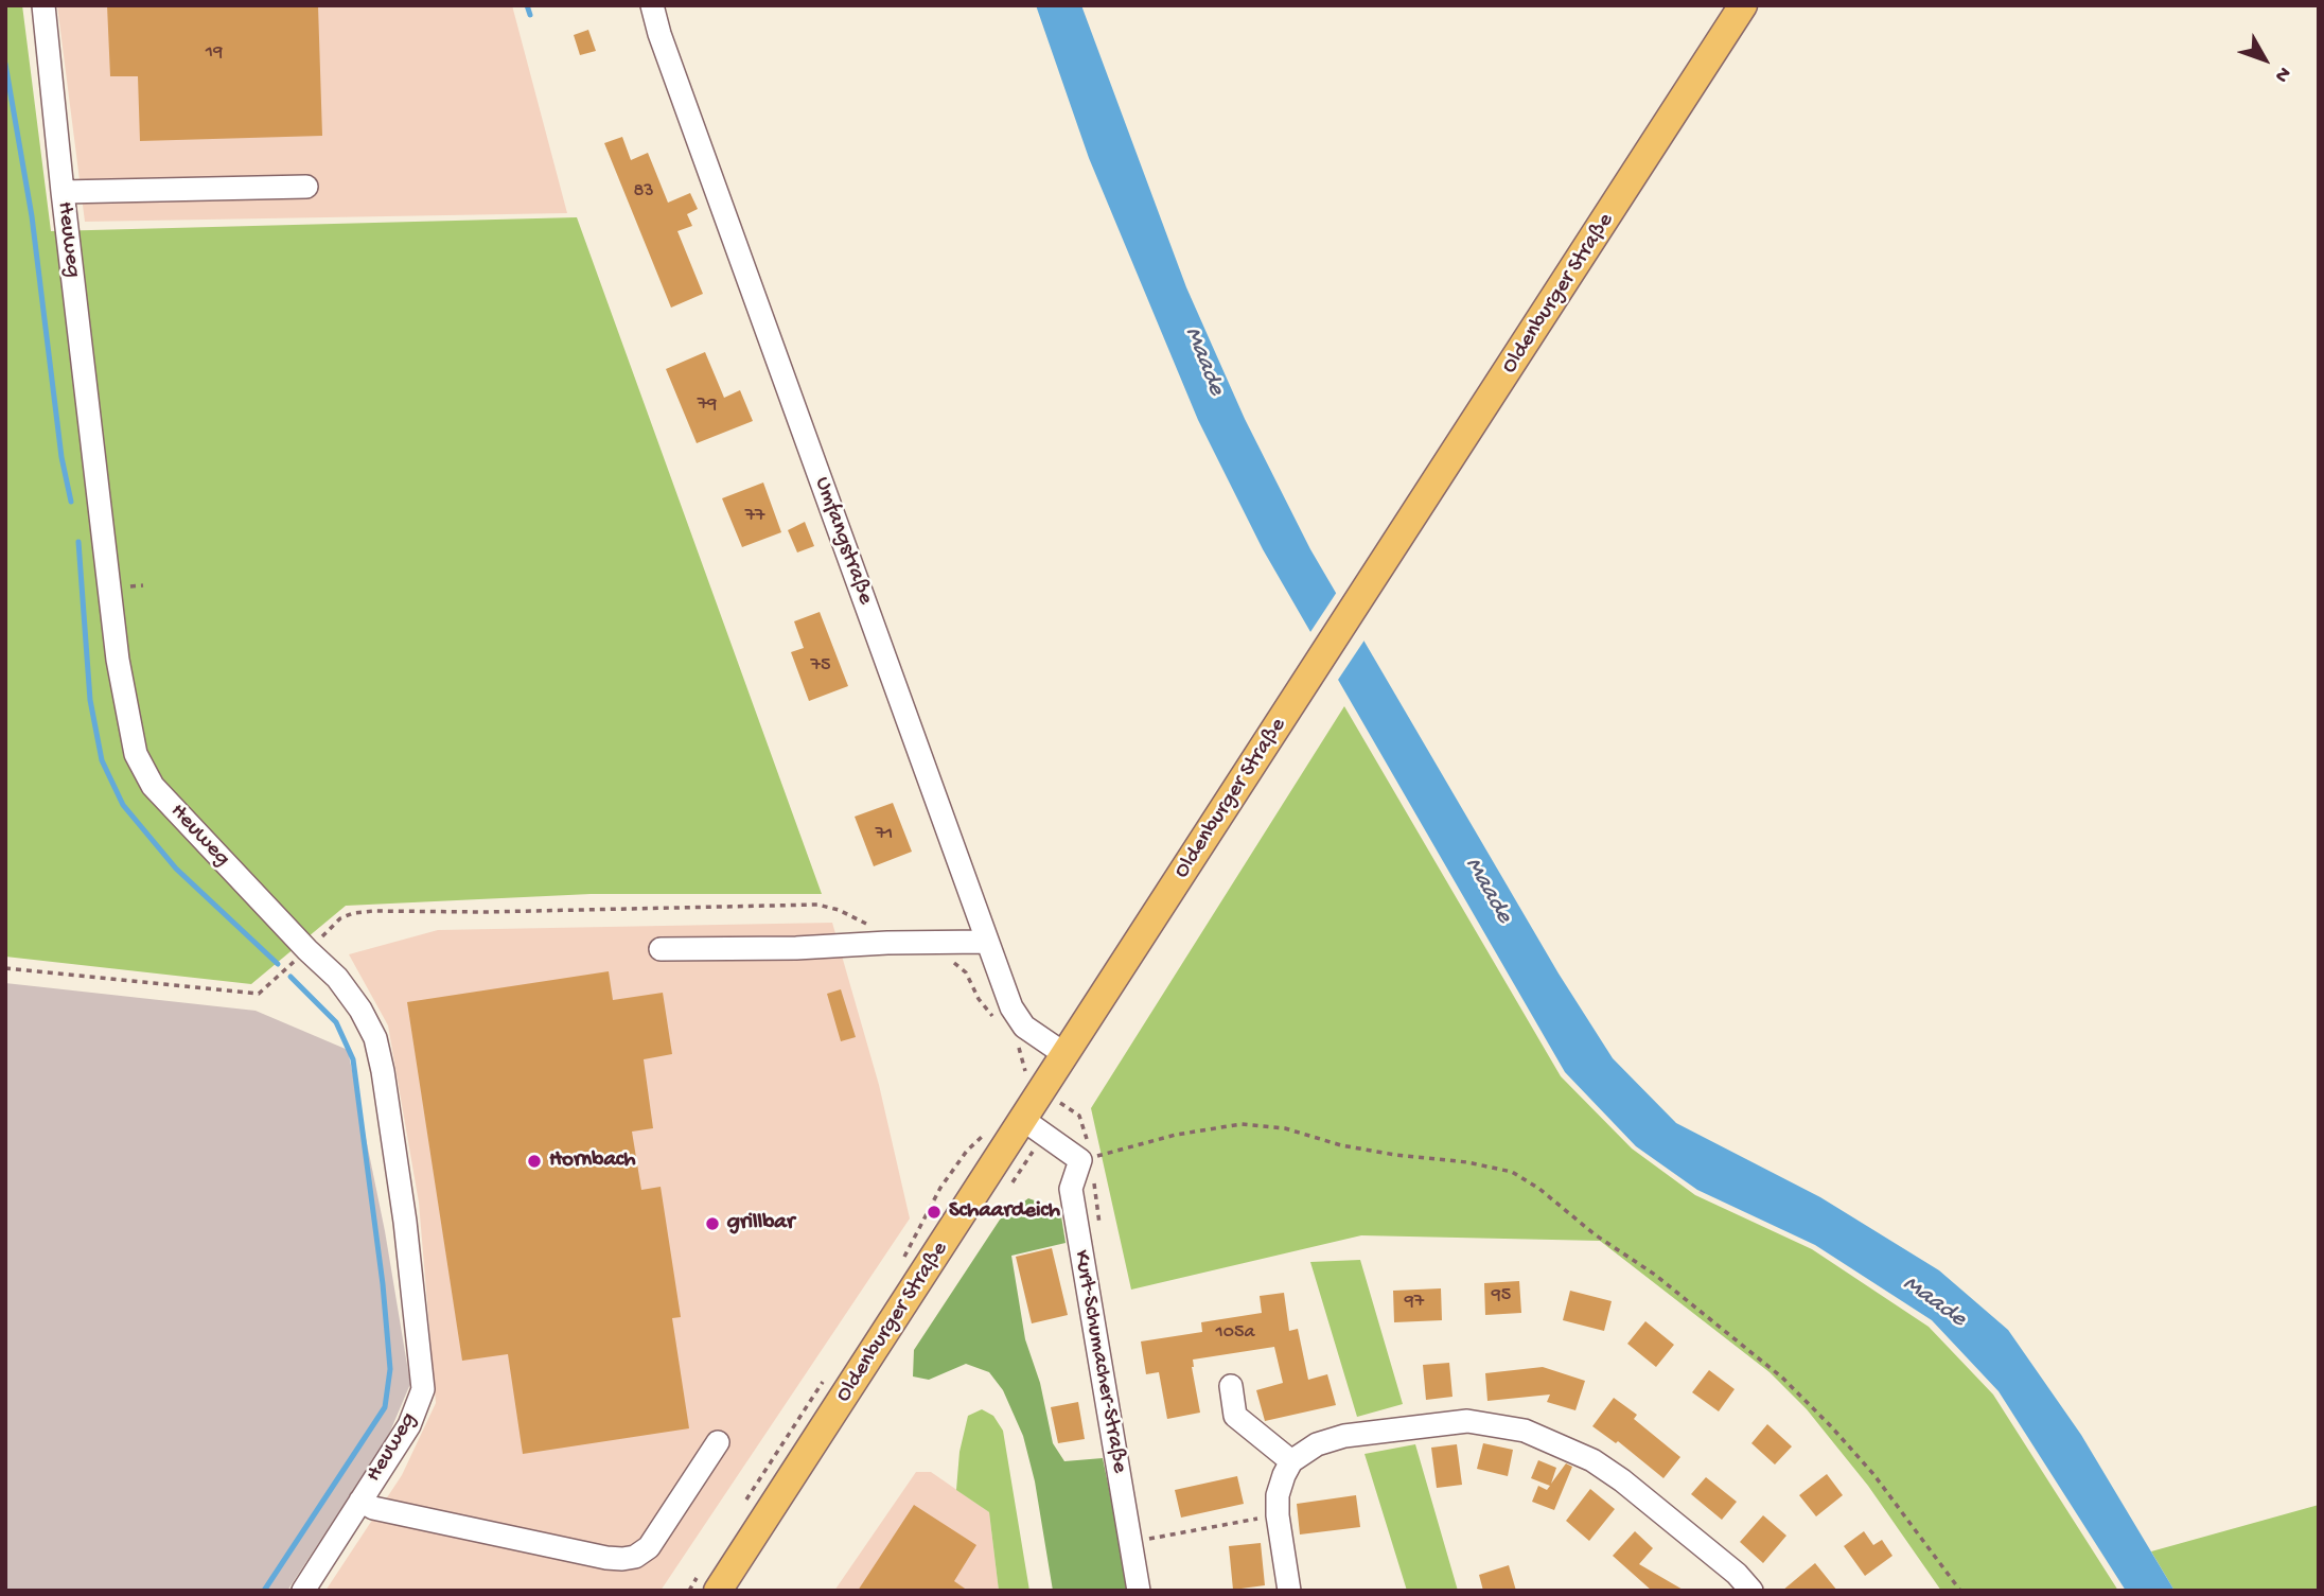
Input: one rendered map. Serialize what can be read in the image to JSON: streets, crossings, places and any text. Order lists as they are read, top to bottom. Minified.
{"streets":{"main road":["Oldenburger Straße"],"street":["Heuweg","Umfangstraße","Kurt-Schumacher-Straße"]},"crossings":[["Oldenburger Straße","Umfangstraße"]],"water":["Maade"],"places":["Hornbach","Schaardeich","grillbar"],"house_numbers":["19","83","79","77","75","71","95","97","105a"],"north":"bottom right"}
